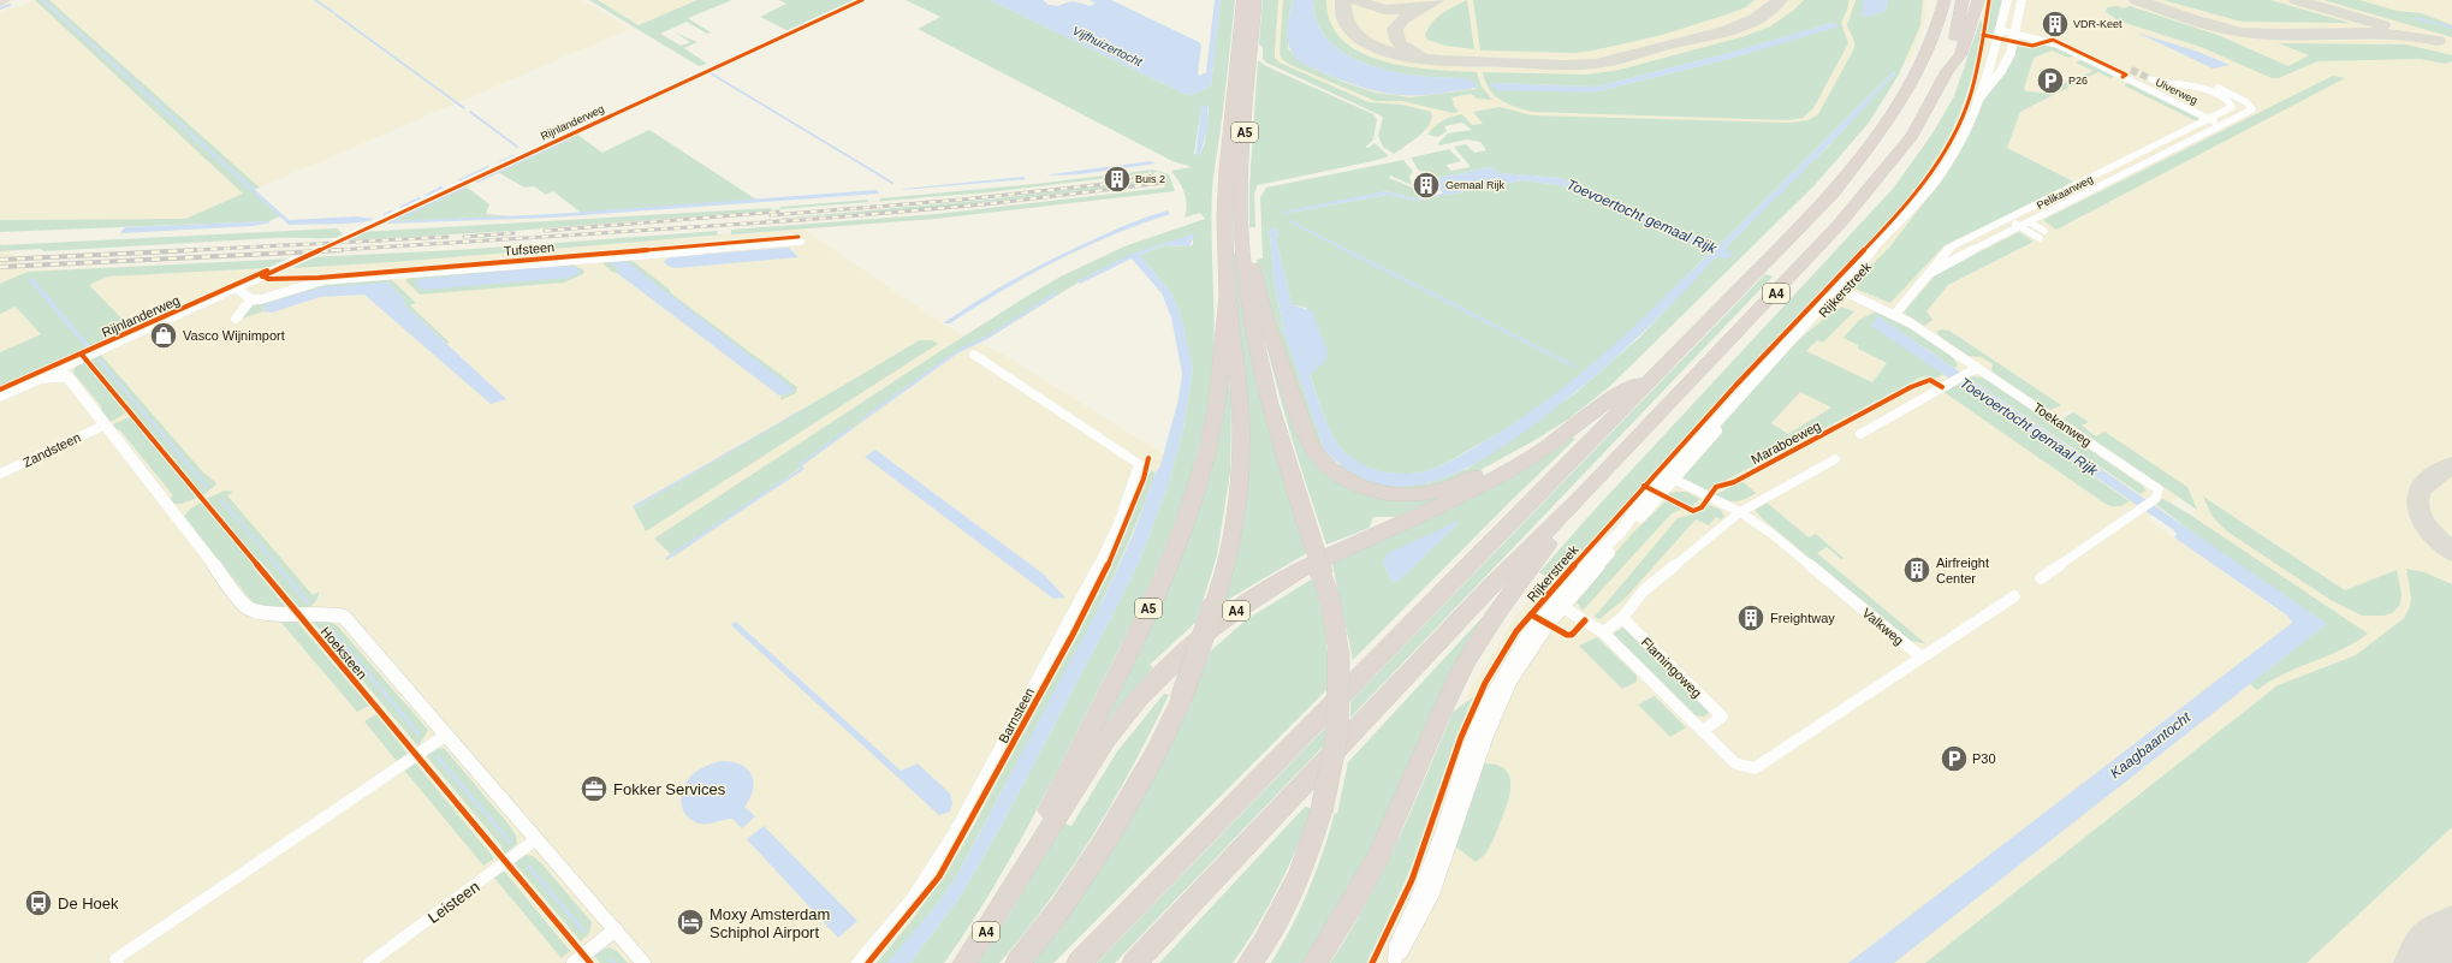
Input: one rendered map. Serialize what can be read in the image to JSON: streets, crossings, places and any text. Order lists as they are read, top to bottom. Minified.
{"streets":{"highway":["A5","A4"],"street":["Uiverweg","Rijnlanderweg","Pelikaanweg","Tufsteen","Rijkerstreek","Toekanweg","Zandsteen","Valkweg","Hoeksteen","Flamingoweg","Barnsteen","Leisteen"],"cycle path":["Maraboeweg"]},"crossings":[["Uiverweg","Pelikaanweg"],["Uiverweg","Rijkerstreek"],["Rijnlanderweg","Hoeksteen"],["A5","A4"],["Pelikaanweg","Toekanweg"],["Rijkerstreek","Toekanweg"],["Rijkerstreek","Valkweg"],["Rijkerstreek","Flamingoweg"],["Zandsteen","Hoeksteen"],["Valkweg","Flamingoweg"],["Hoeksteen","Leisteen"]],"water":["Vijfhuizertocht","Toevoertocht gemaal Rijk","Kaagbaantocht"],"places":{"building":["VDR-Keet","Buis 2","Gemaal Rijk","Airfreight Center","Freightway"],"parking":["P26","P30"],"shop":["Vasco Wijnimport"],"office":["Fokker Services"],"bus stop":["De Hoek"],"hotel":["Moxy Amsterdam Schiphol Airport"]}}
